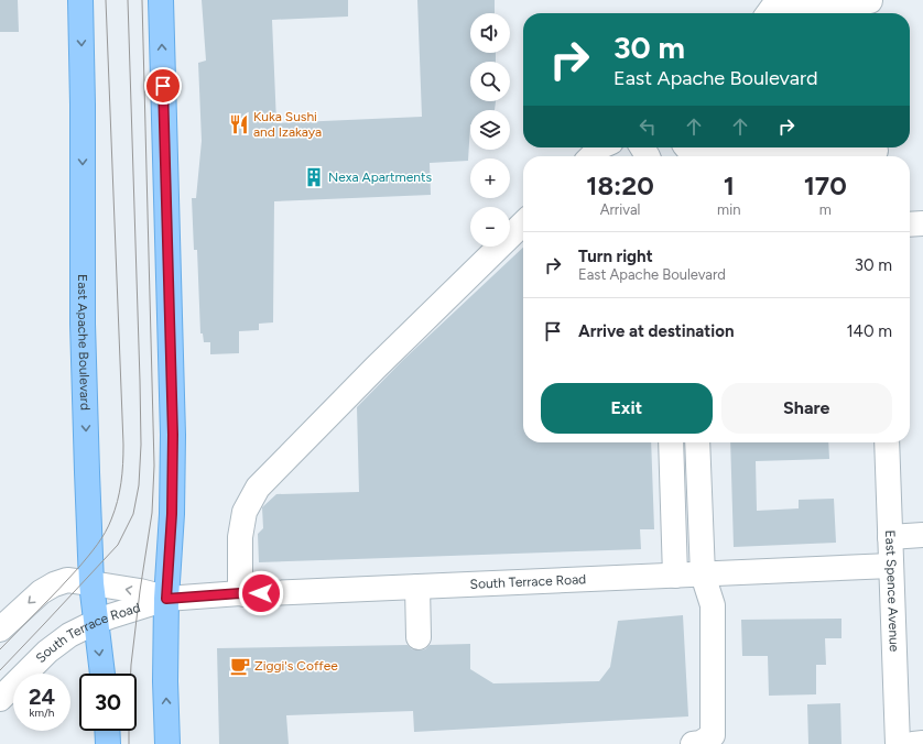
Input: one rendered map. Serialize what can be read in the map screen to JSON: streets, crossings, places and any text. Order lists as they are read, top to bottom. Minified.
{"streets":{"main road":["East Apache Boulevard"],"street":["South Terrace Road","East Spence Avenue"]},"crossings":[["East Apache Boulevard","South Terrace Road"],["South Terrace Road","East Spence Avenue"]],"places":{"restaurant":["Kuka Sushi and Izakaya"],"building":["Nexa Apartments"],"cafe":["Ziggi's Coffee"]},"page":{"map_buttons":["+","−"],"turn":["30 m","East Apache Boulevard"],"eta":["18:20","Arrival","1","min","170","m"],"list":[{"name":"Turn right","note":"East Apache Boulevard","value":"30 m"},{"name":"Arrive at destination","value":"140 m"}],"buttons":["Exit","Share"],"speed":"24 km/h","limit":"30"}}
